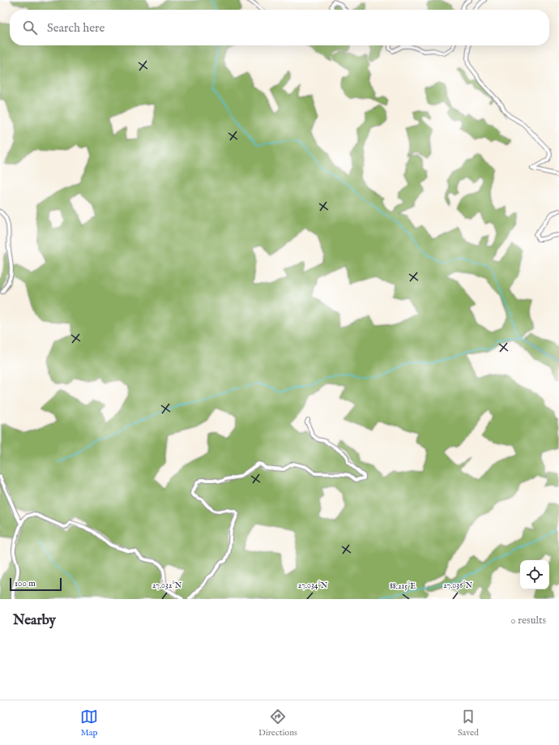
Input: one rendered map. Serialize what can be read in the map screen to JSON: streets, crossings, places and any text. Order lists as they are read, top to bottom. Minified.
{"scale_bar":"100 m","page":{"search":"Search here","scale":"100 m","heading":["Nearby","0 results"],"nav":["Map","Directions","Saved"]},"coordinates":["27.032°N","27.034°N","27.036°N","88.215°E"]}
